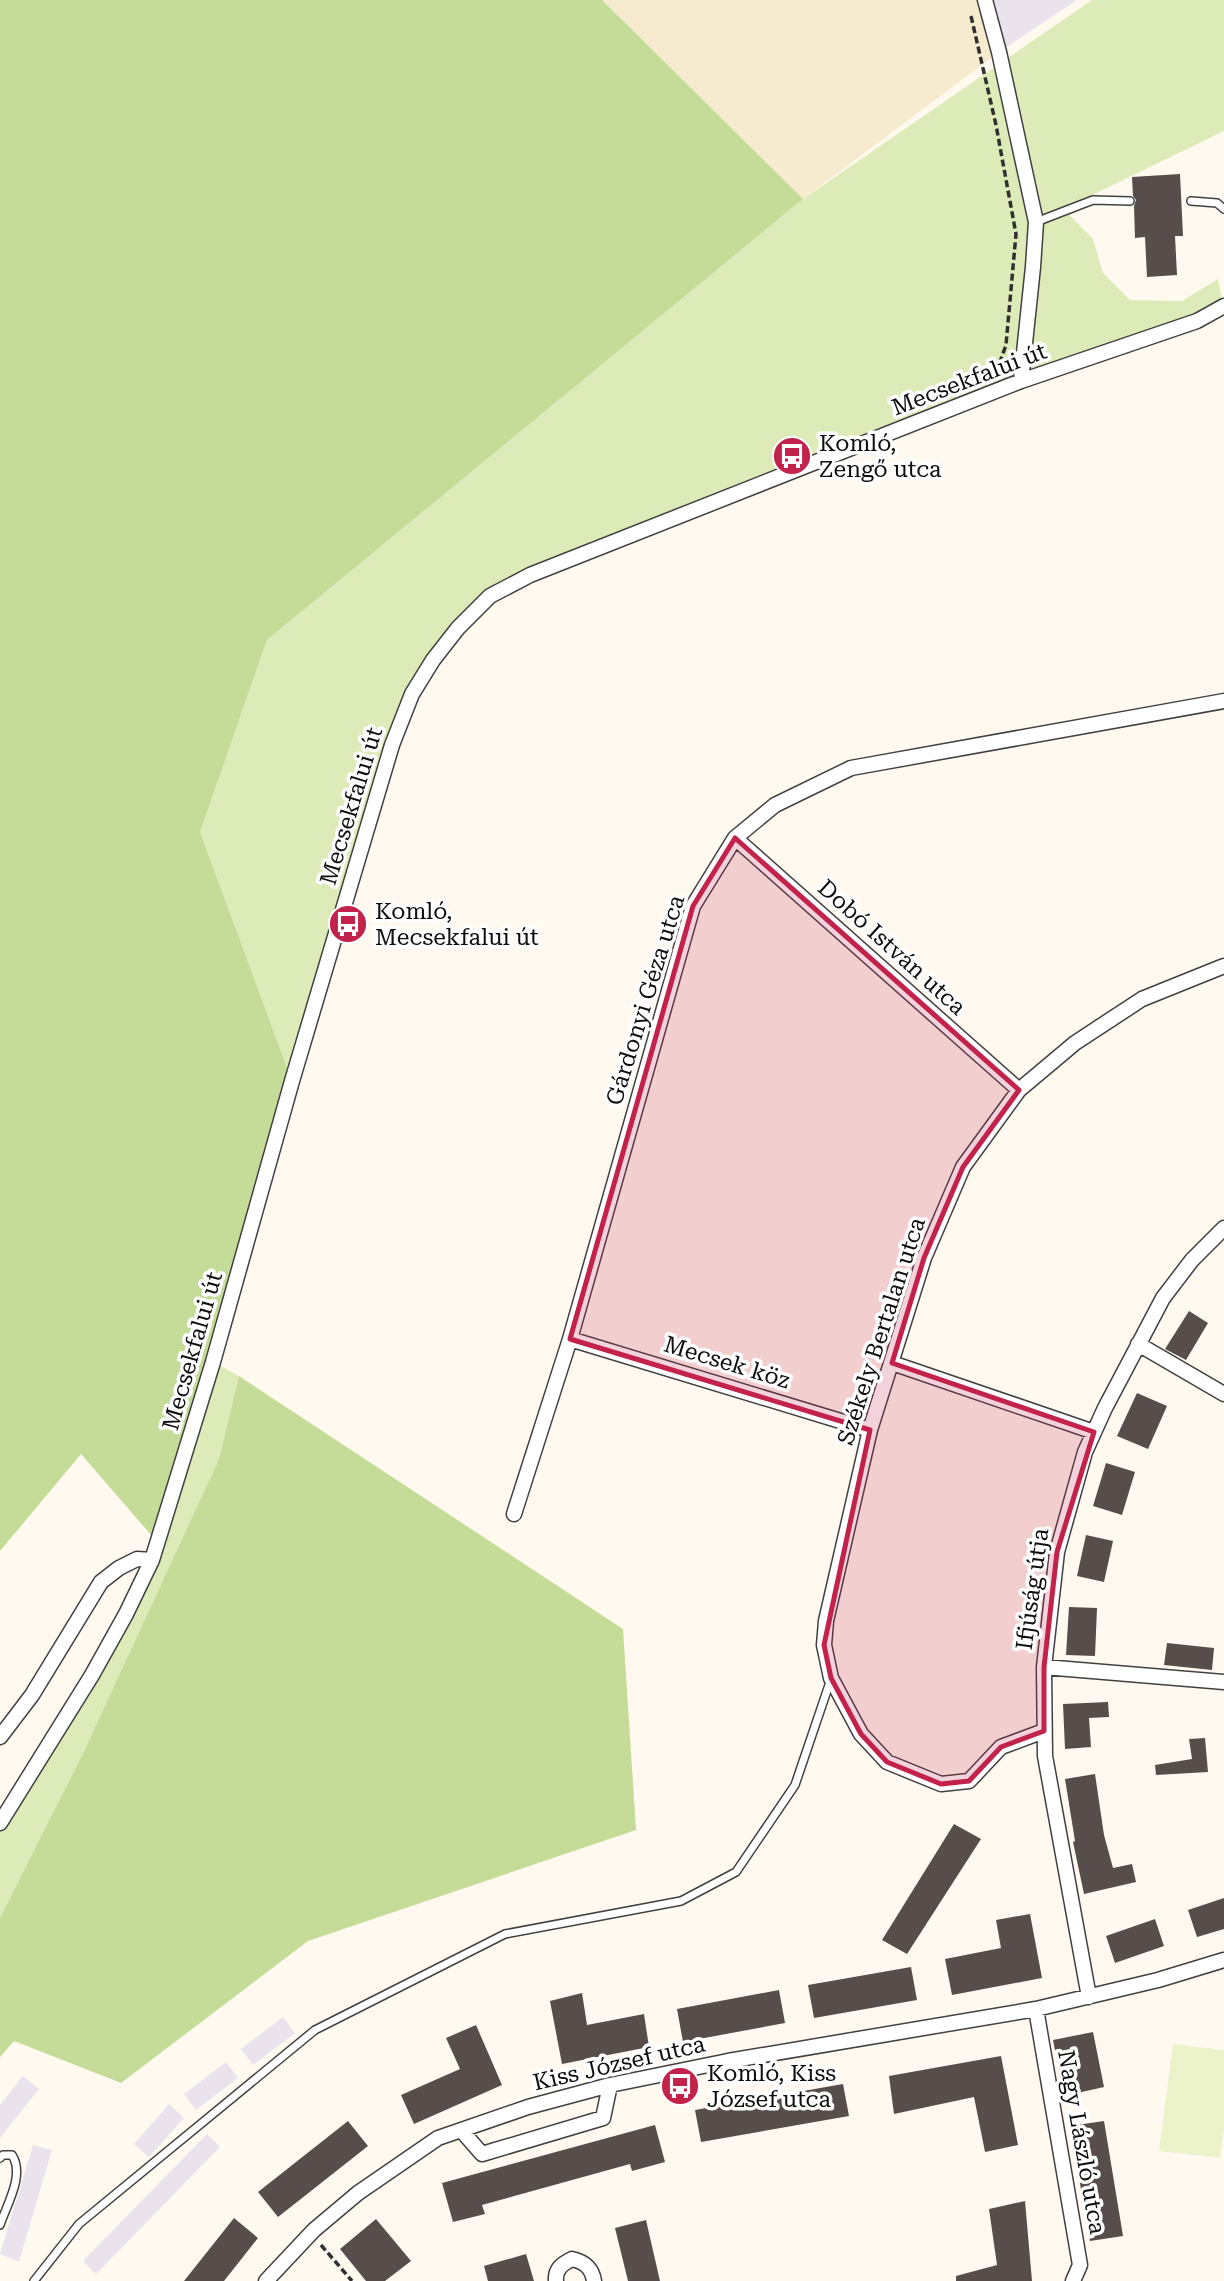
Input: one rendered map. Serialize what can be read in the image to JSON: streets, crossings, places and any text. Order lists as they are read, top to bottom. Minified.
{"streets":{"street":["Mecsekfalui út","Dobó István utca","Gárdonyi Géza utca","Székely Bertalan utca","Mecsek köz","Ifjúság útja","Kiss József utca","Nagy László utca"]},"crossings":[["Dobó István utca","Gárdonyi Géza utca"],["Dobó István utca","Székely Bertalan utca"],["Gárdonyi Géza utca","Mecsek köz"],["Székely Bertalan utca","Mecsek köz"],["Székely Bertalan utca","Ifjúság útja"],["Ifjúság útja","Kiss József utca"],["Kiss József utca","Nagy László utca"]],"places":{"bus stop":["Komló, Zengő utca","Komló, Mecsekfalui út","Komló, Kiss József utca"]}}
